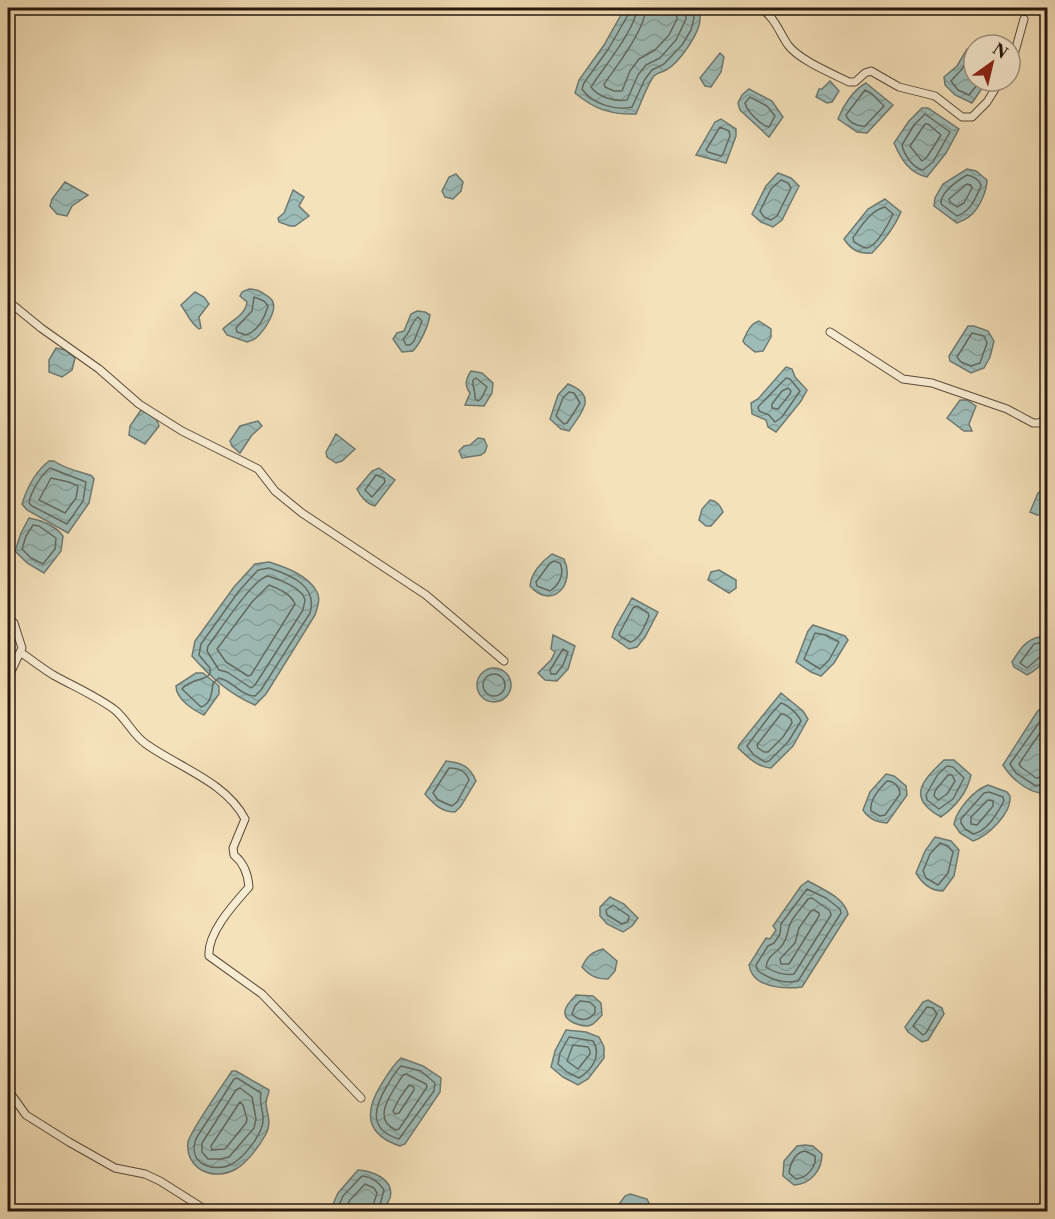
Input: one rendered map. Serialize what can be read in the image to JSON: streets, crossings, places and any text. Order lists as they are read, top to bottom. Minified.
{"north":"top right"}
